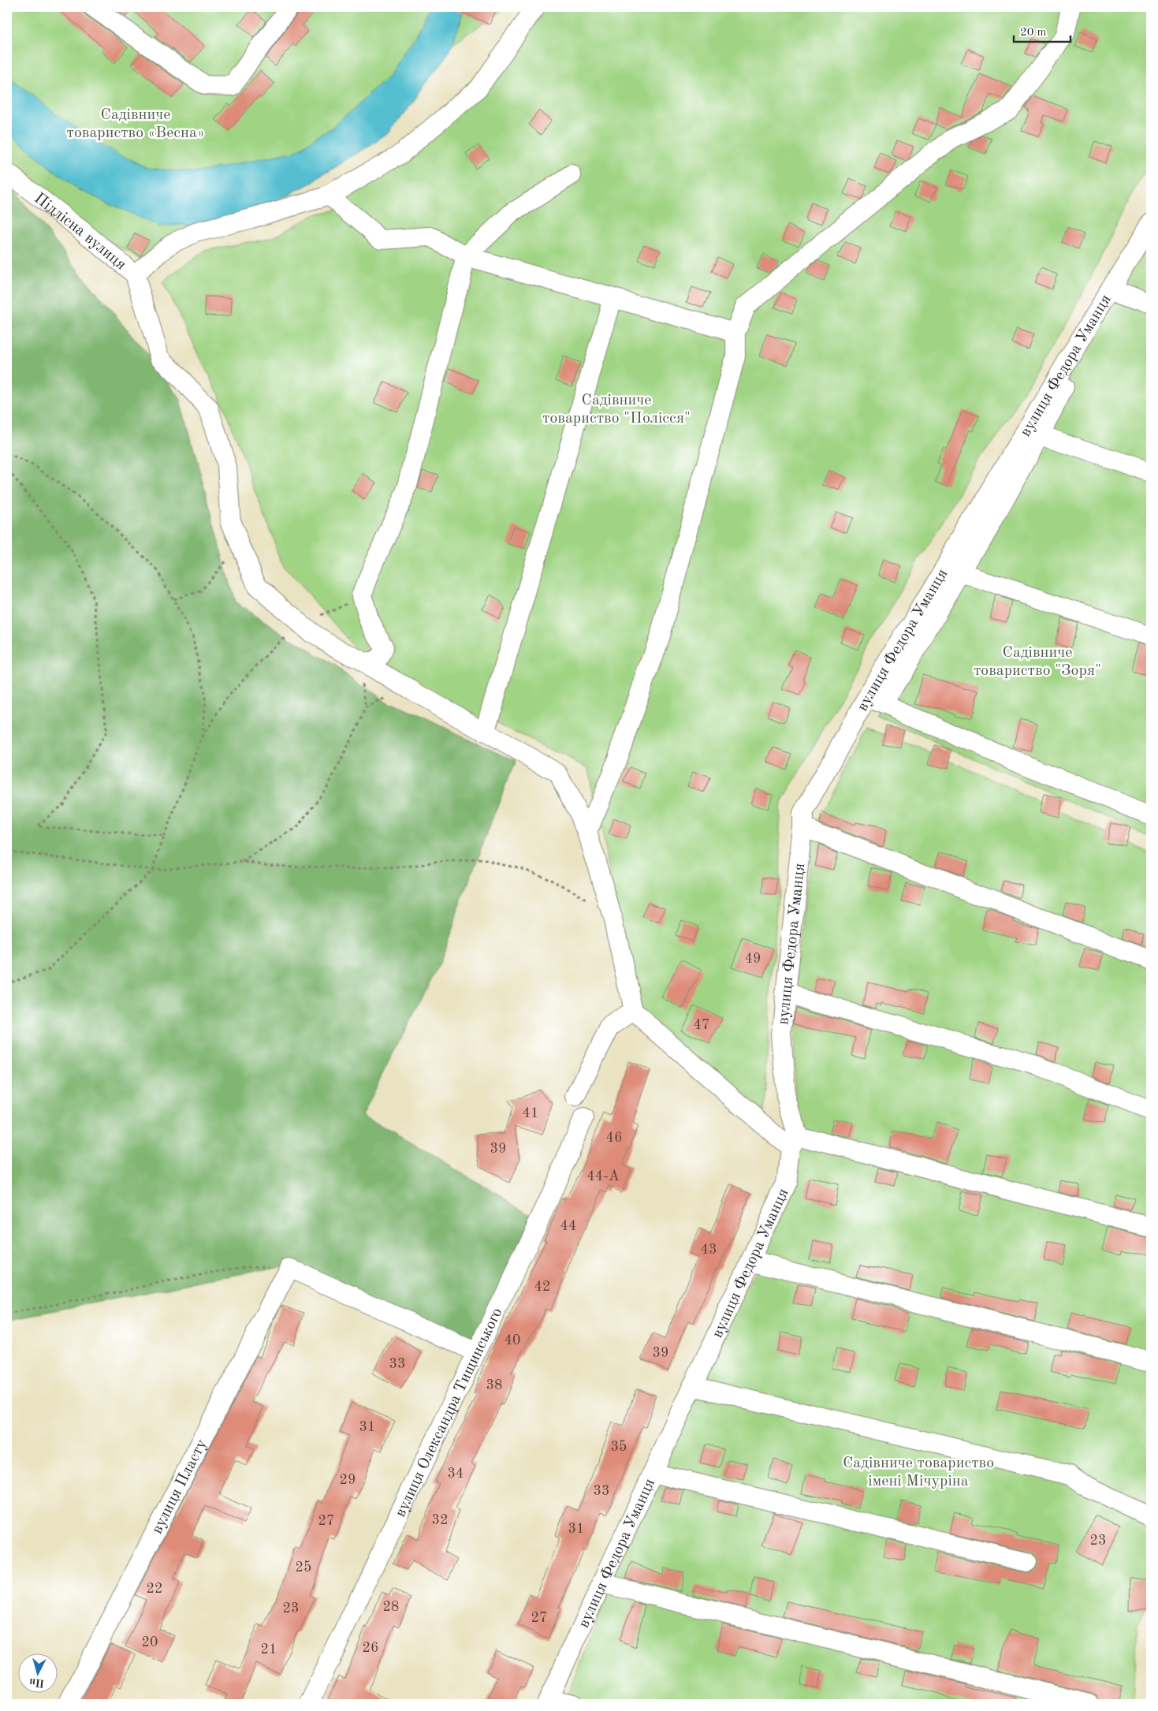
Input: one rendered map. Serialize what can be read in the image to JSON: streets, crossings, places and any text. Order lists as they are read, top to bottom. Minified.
{"streets":{"street":["Підлісна вулиця","вулиця Федора Уманця","вулиця Олександра Тищинського","вулиця Пласту"]},"parks":["Садівниче товариство «Весна»","Садівниче товариство \"Полісся\"","Садівниче товариство \"Зоря\"","Садівниче товариство імені Мічуріна"],"house_numbers":["49","47","41","46","39","44-А","44","43","42","40","39","33","38","31","35","34","29","33","32","27","31","23","25","22","28","23","27","20","26","21"],"scale_bar":"20 m","north":"bottom"}
